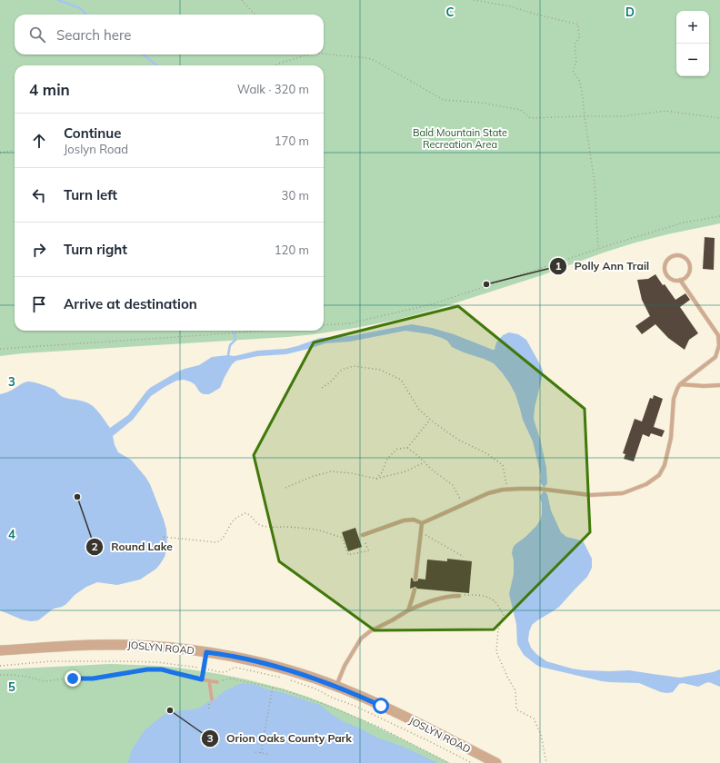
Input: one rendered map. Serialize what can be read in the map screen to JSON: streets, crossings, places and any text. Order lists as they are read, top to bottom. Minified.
{"streets":{"street":["JOSLYN ROAD"]},"parks":["Bald Mountain State Recreation Area"],"places":["Polly Ann Trail","Round Lake","Orion Oaks County Park"],"page":{"map_buttons":["+","−"],"search":"Search here","heading":["4 min","Walk · 320 m"],"list":[["Continue","Joslyn Road","170 m"],["Turn left","30 m"],["Turn right","120 m"],"Arrive at destination"]},"grid":{"columns":["C","D"],"rows":["3","4","5"]}}
